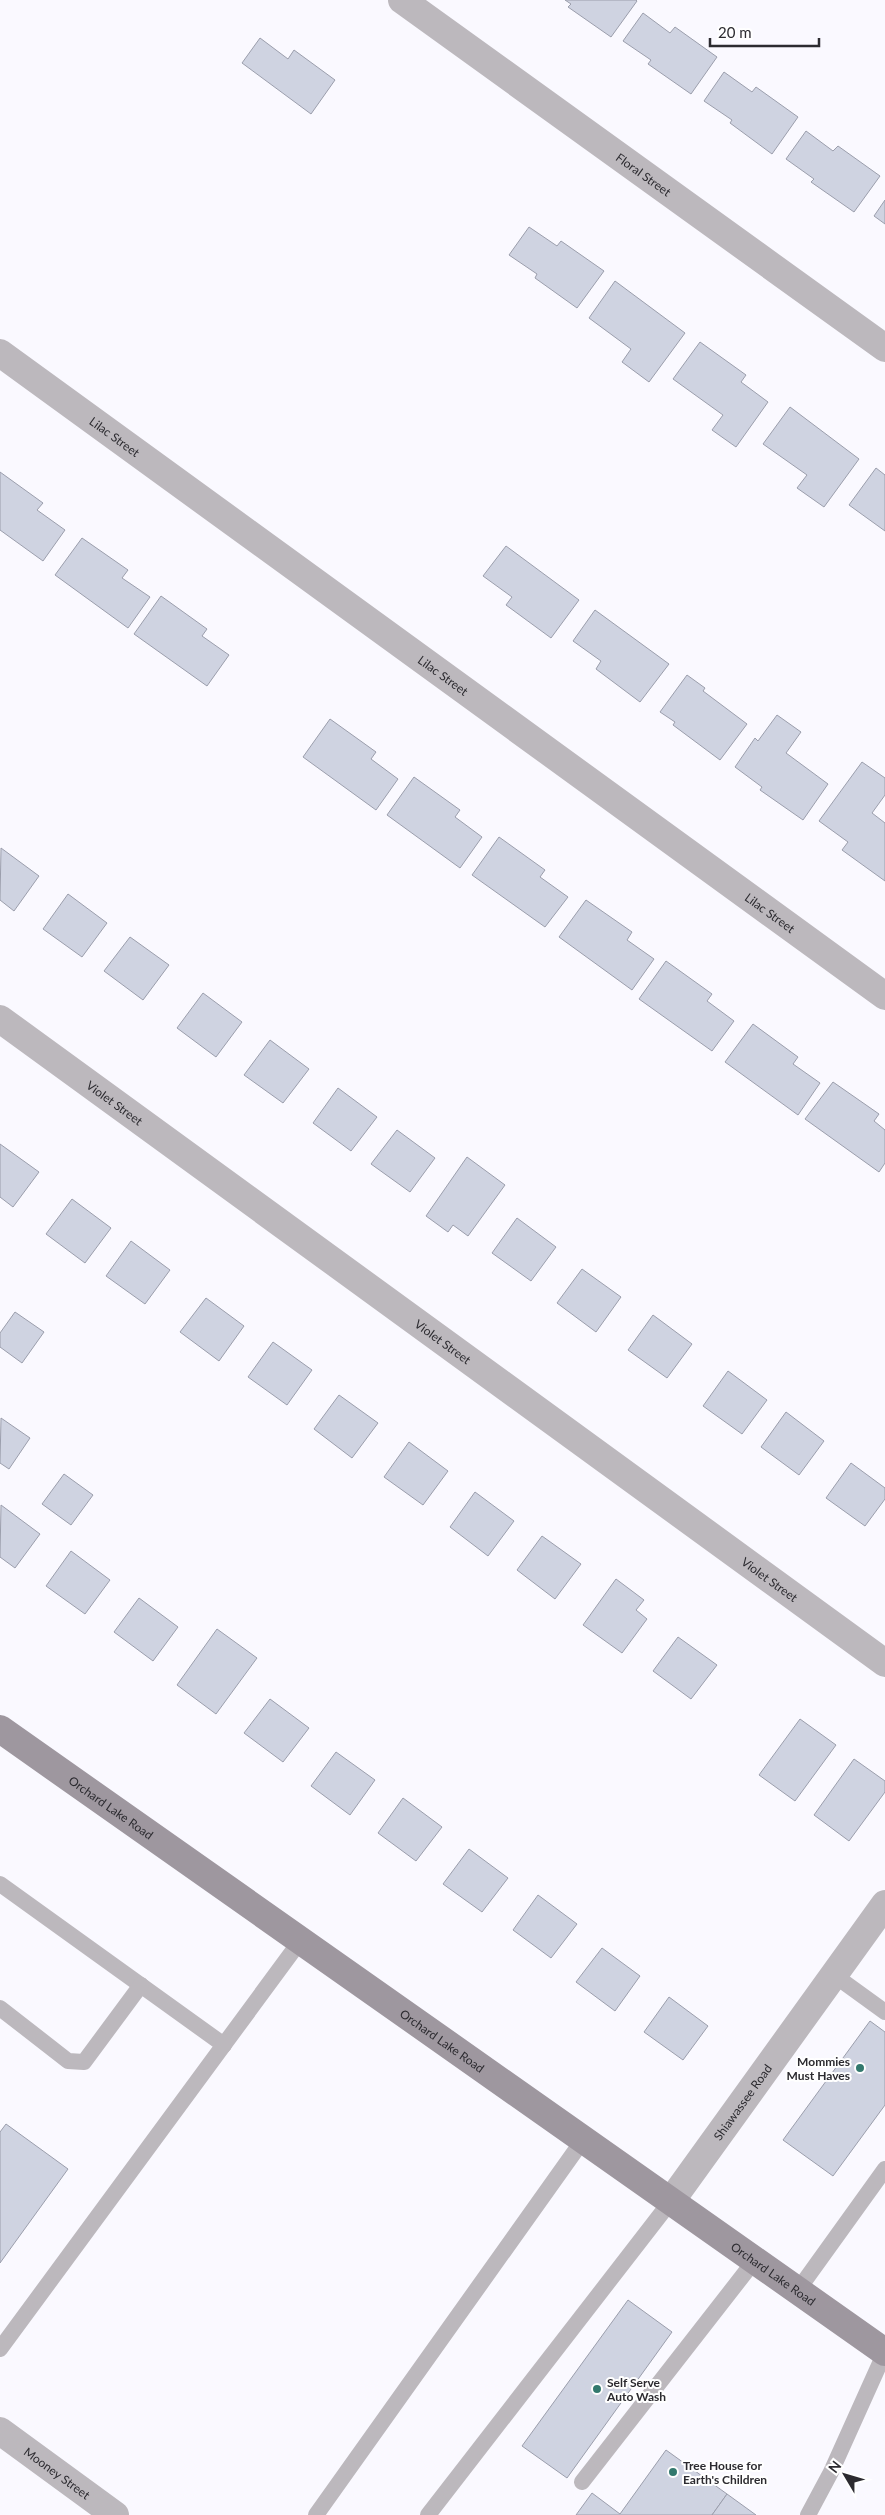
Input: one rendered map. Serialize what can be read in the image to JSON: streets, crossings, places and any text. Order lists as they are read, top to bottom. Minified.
{"streets":{"main road":["Orchard Lake Road"],"street":["Floral Street","Lilac Street","Violet Street","Shiawassee Road","Mooney Street"]},"crossings":[["Orchard Lake Road","Shiawassee Road"]],"places":["Mommies Must Haves","Self Serve Auto Wash","Tree House for Earth's Children"],"scale_bar":"20 m","north":"top left"}
